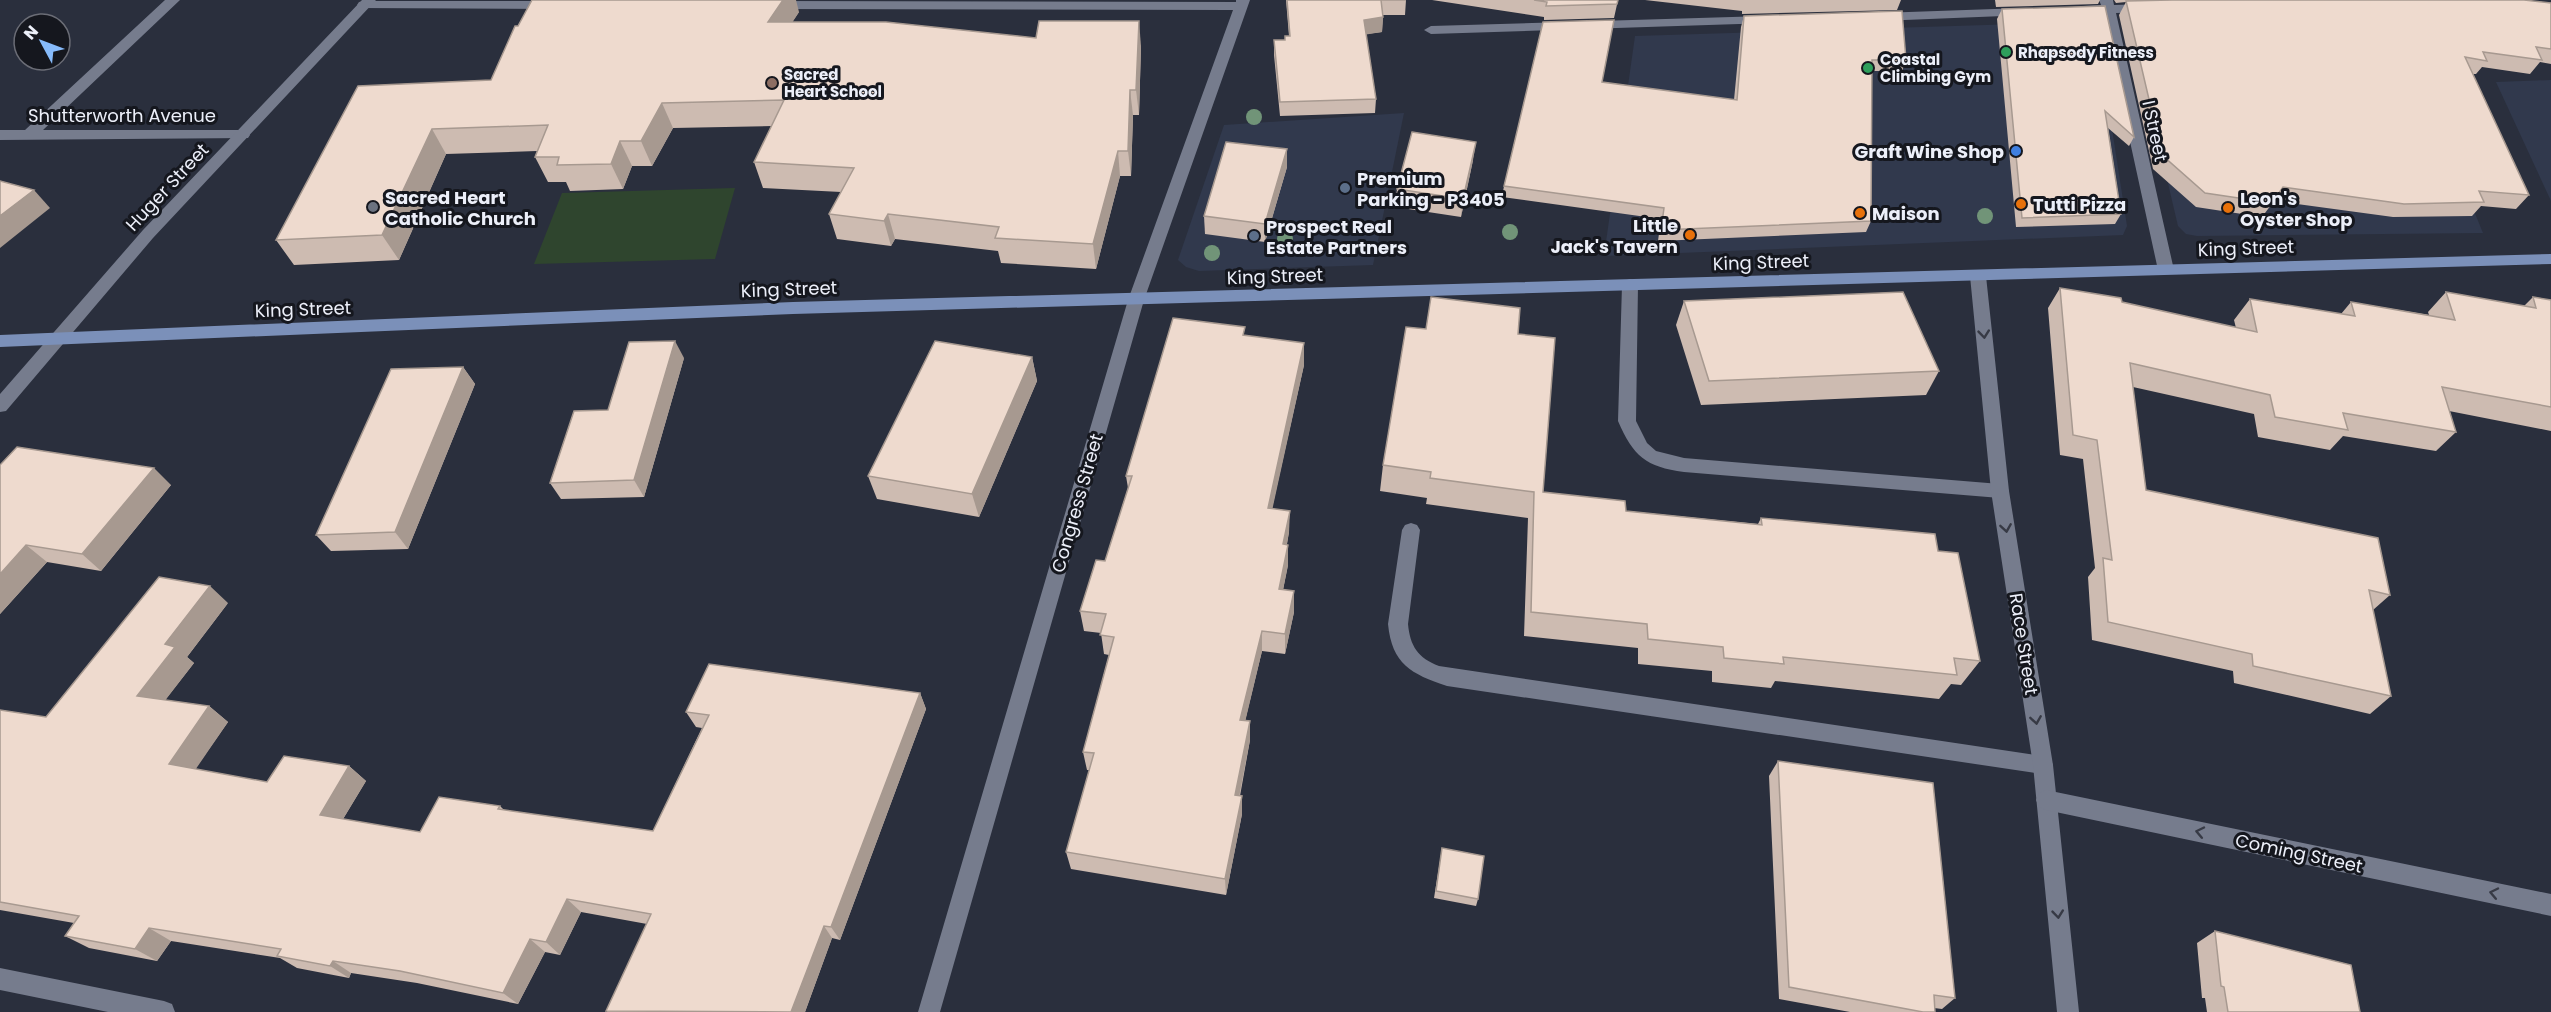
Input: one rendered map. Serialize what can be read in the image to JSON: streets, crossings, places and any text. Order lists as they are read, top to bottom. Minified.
{"streets":{"main road":["King Street"],"street":["Shutterworth Avenue","I Street","Huger Street","Congress Street","Race Street","Coming Street"]},"crossings":[["Shutterworth Avenue","Huger Street"],["I Street","King Street"],["Huger Street","King Street"],["King Street","Congress Street"],["King Street","Race Street"],["Race Street","Coming Street"]],"one_way":["Race Street","Coming Street"],"places":["Rhapsody Fitness","Coastal Climbing Gym","Sacred Heart School","Graft Wine Shop","Premium Parking - P3405","Tutti Pizza","Sacred Heart Catholic Church","Leon's Oyster Shop","Maison","Little Jack's Tavern","Prospect Real Estate Partners"],"north":"top left"}
